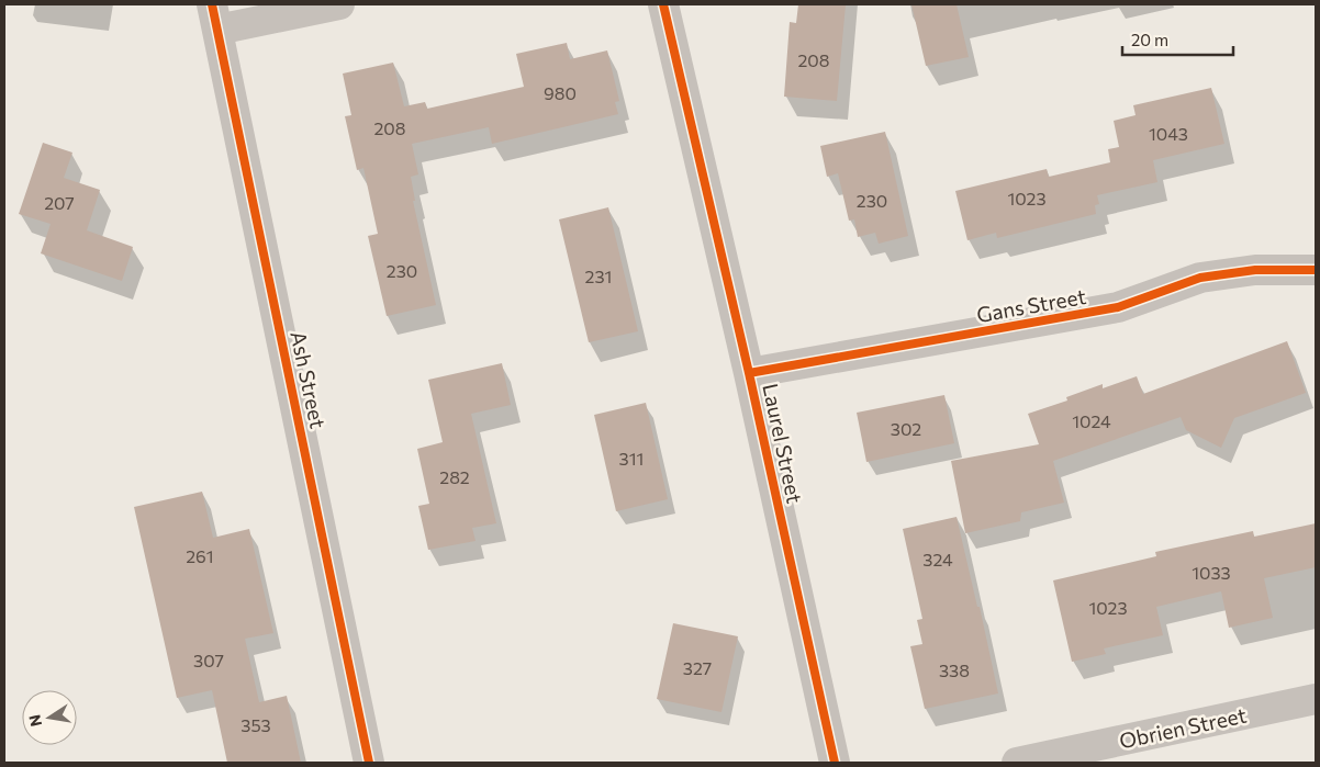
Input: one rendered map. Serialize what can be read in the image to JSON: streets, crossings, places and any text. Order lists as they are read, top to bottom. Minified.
{"streets":{"street":["Gans Street","Ash Street","Laurel Street","Obrien Street"]},"crossings":[["Gans Street","Laurel Street"]],"house_numbers":["208","980","208","1043","1023","230","207","230","231","1024","302","311","282","261","324","1033","1023","307","327","338","353"],"scale_bar":"20 m","north":"left"}
